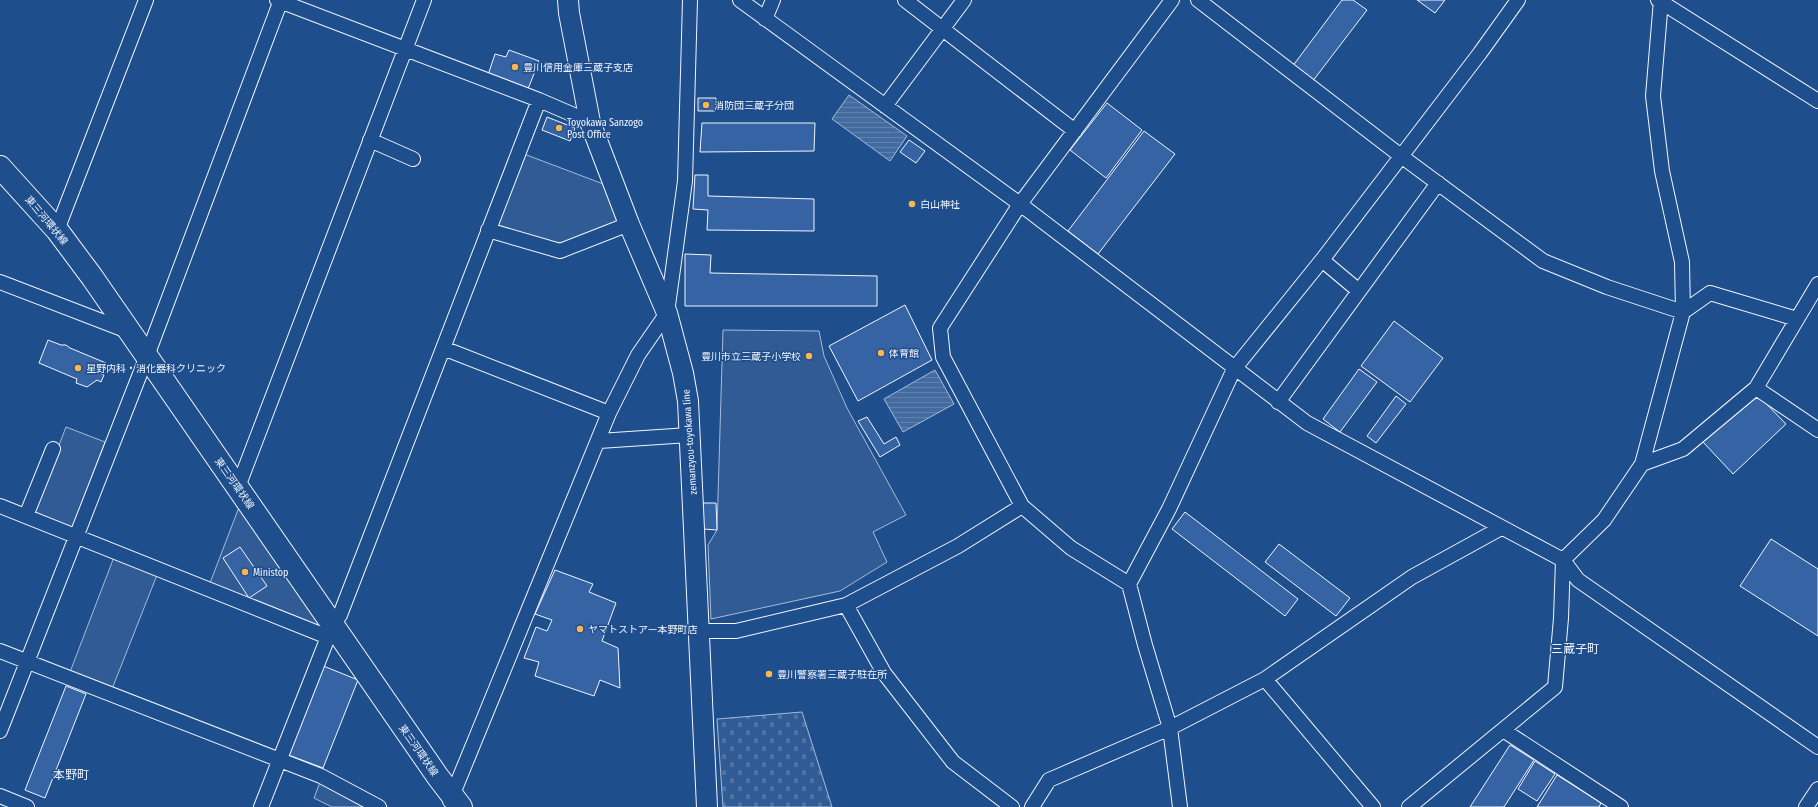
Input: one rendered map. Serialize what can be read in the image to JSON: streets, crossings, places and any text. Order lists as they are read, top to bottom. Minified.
{"streets":{"main road":["東三河環状線","zemanzyou-toyokawa line"]},"districts":["三蔵子町","本野町"],"places":["豊川信用金庫三蔵子支店","消防団三蔵子分団","Toyokawa Sanzogo Post Office","白山神社","体育館","豊川市立三蔵子小学校","星野内科・消化器科クリニック","Ministop","ヤマトストアー本野町店","豊川警察署三蔵子駐在所"]}
